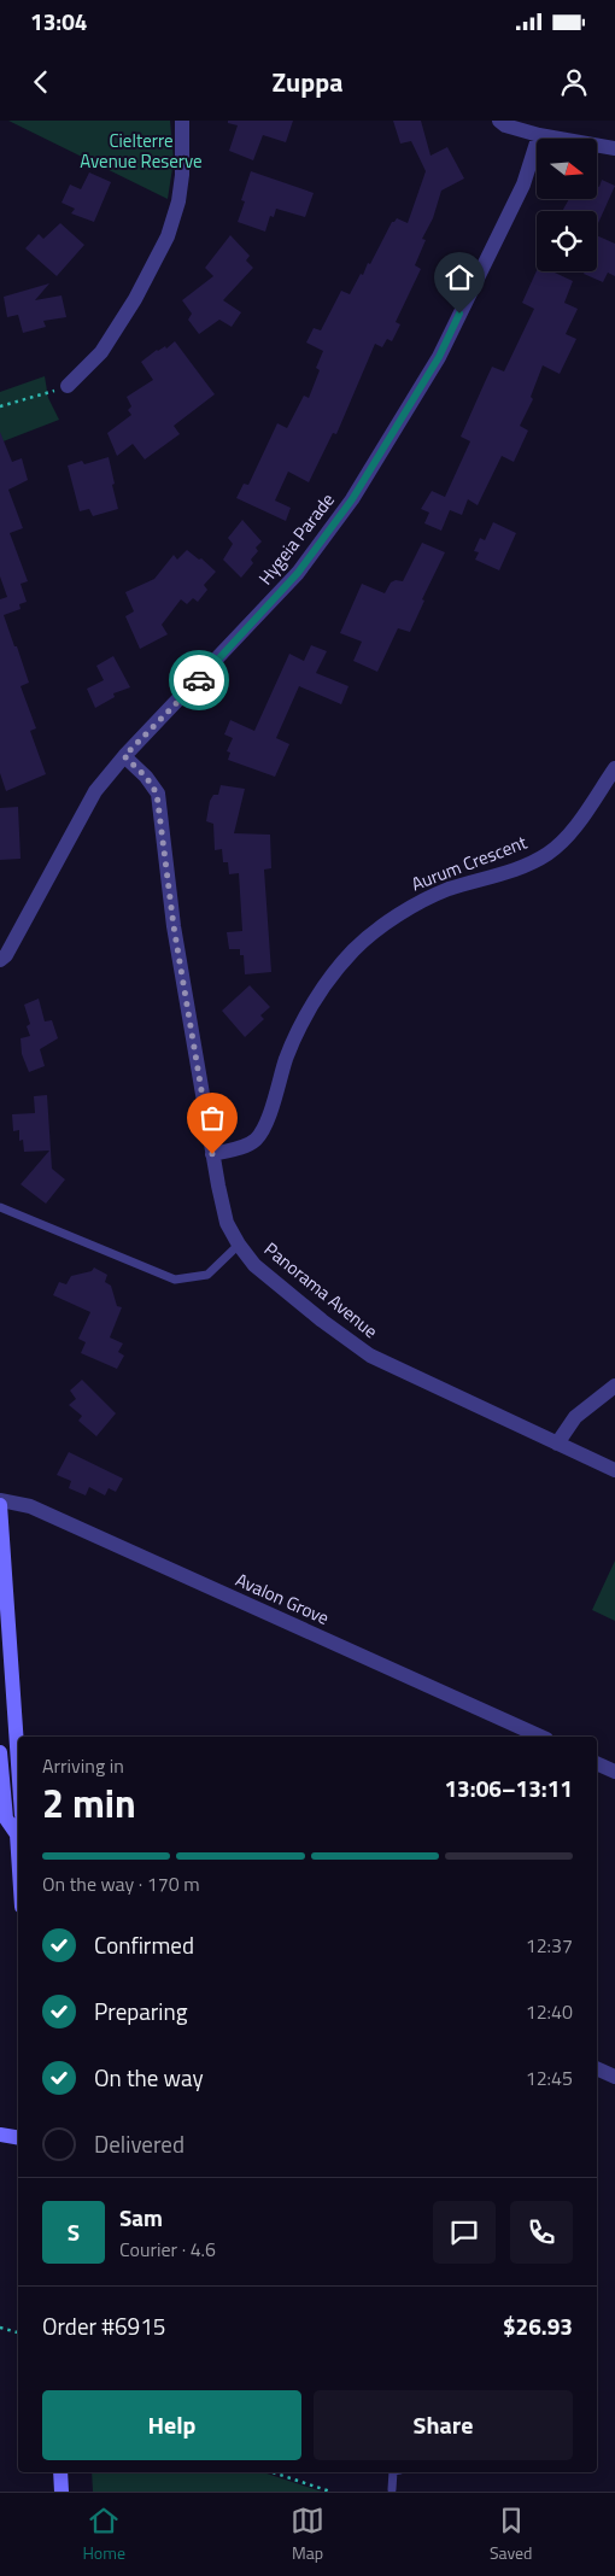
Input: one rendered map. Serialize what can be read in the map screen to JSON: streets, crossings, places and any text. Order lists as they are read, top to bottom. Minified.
{"streets":{"street":["Hygeia Parade","Aurum Crescent","Panorama Avenue","Avalon Grove"]},"crossings":[["Hygeia Parade","Panorama Avenue"],["Aurum Crescent","Panorama Avenue"]],"parks":["Cielterre Avenue Reserve"],"north":"right","page":{"status":"13:04","header":"Zuppa","heading":["2 min","Arriving in","13:06–13:11"],"panel":["Sam","Courier · 4.6","Order #6915","$26.93"],"bar":"On the way · 170 m","list":[["Confirmed","12:37"],["Preparing","12:40"],["On the way","12:45"],"Delivered"],"round":"S","buttons":["Help","Share"],"tabs":["Home","Map","Saved"]}}
